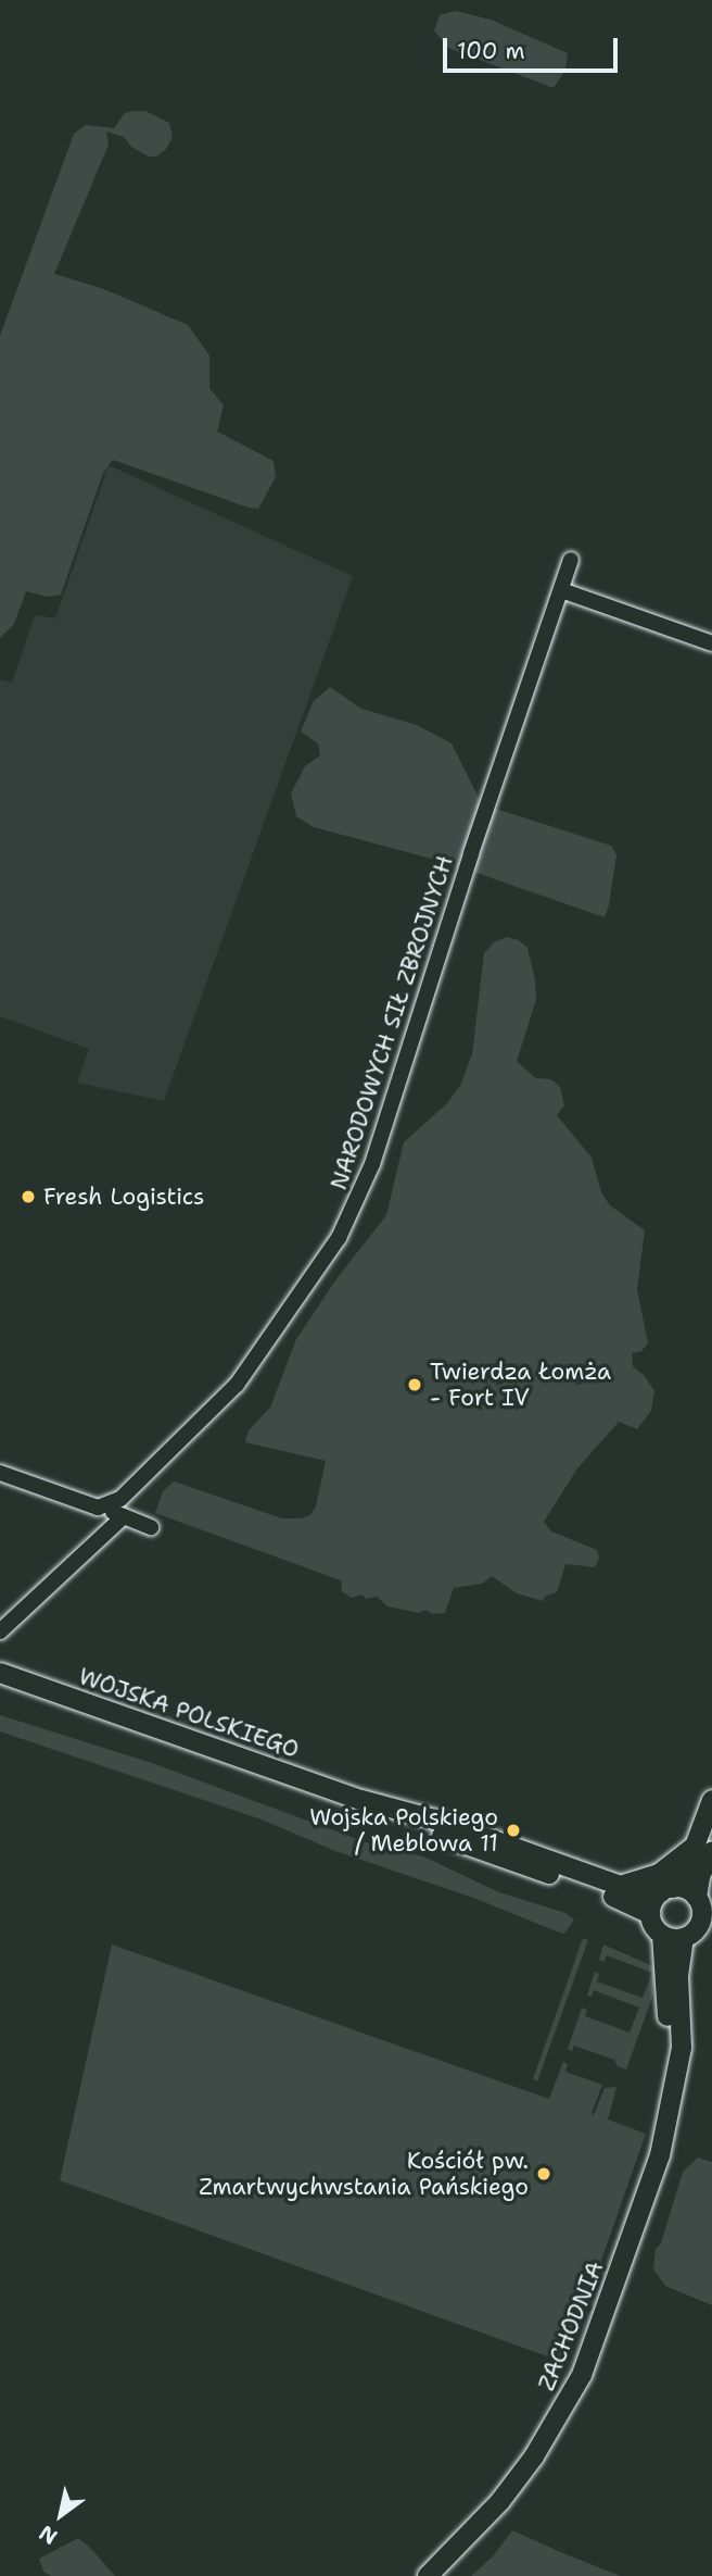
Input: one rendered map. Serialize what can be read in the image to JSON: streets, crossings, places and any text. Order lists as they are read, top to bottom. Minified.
{"streets":{"main road":["WOJSKA POLSKIEGO","ZACHODNIA"],"street":["NARODOWYCH SIŁ ZBROJNYCH"]},"crossings":[["WOJSKA POLSKIEGO","ZACHODNIA"]],"places":["Fresh Logistics","Twierdza Łomża - Fort IV","Wojska Polskiego / Meblowa 11","Kościół pw. Zmartwychwstania Pańskiego"],"scale_bar":"100 m","north":"bottom left"}
